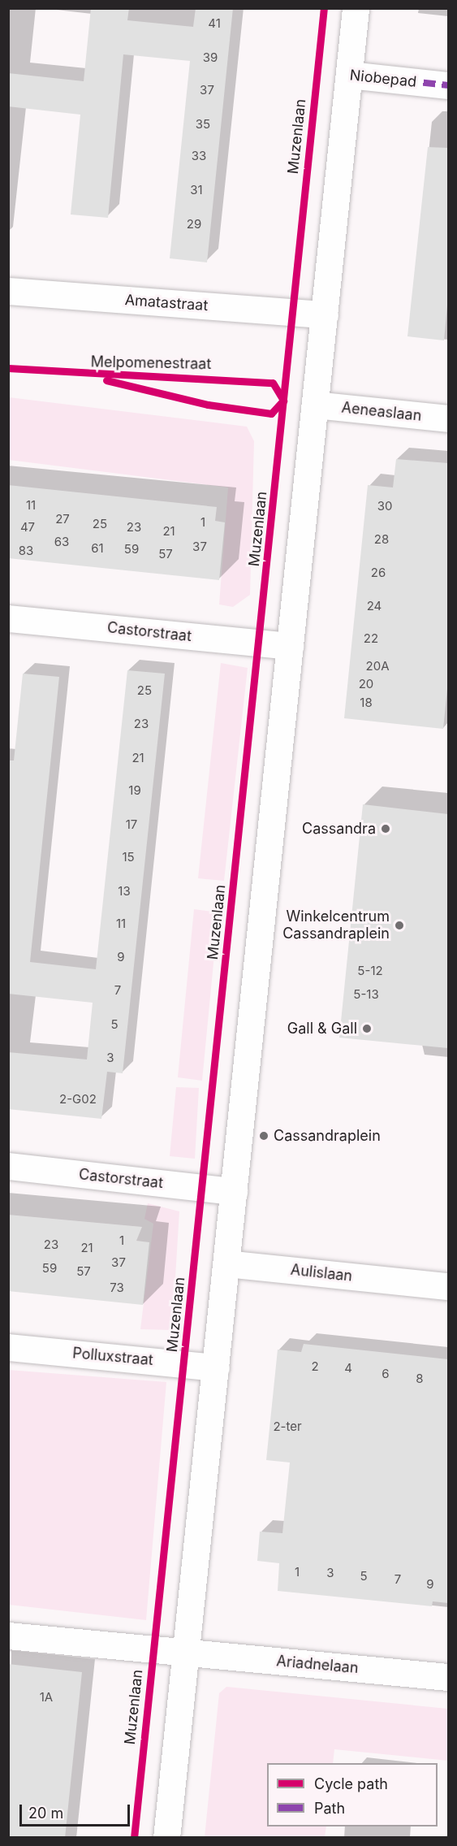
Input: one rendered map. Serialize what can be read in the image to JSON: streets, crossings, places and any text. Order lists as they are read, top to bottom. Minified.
{"streets":{"street":["Niobepad","Amatastraat","Aeneaslaan","Castorstraat","Aulislaan","Polluxstraat","Ariadnelaan"],"cycle path":["Muzenlaan","Melpomenestraat"]},"places":["Cassandra","Winkelcentrum Cassandraplein","Gall & Gall","Cassandraplein"],"house_numbers":["41","39","37","35","33","31","29","11","30","27","1","25","47","23","21","28","63","37","61","59","83","57","26","24","22","20A","20","25","18","23","21","19","17","15","13","11","9","5-12","7","5-13","5","3","2-G02","1","23","21","37","59","57","73","2","4","6","8","2-ter","1","3","5","7","9","1A"],"legend":["Cycle path","Path"],"scale_bar":"20 m"}
